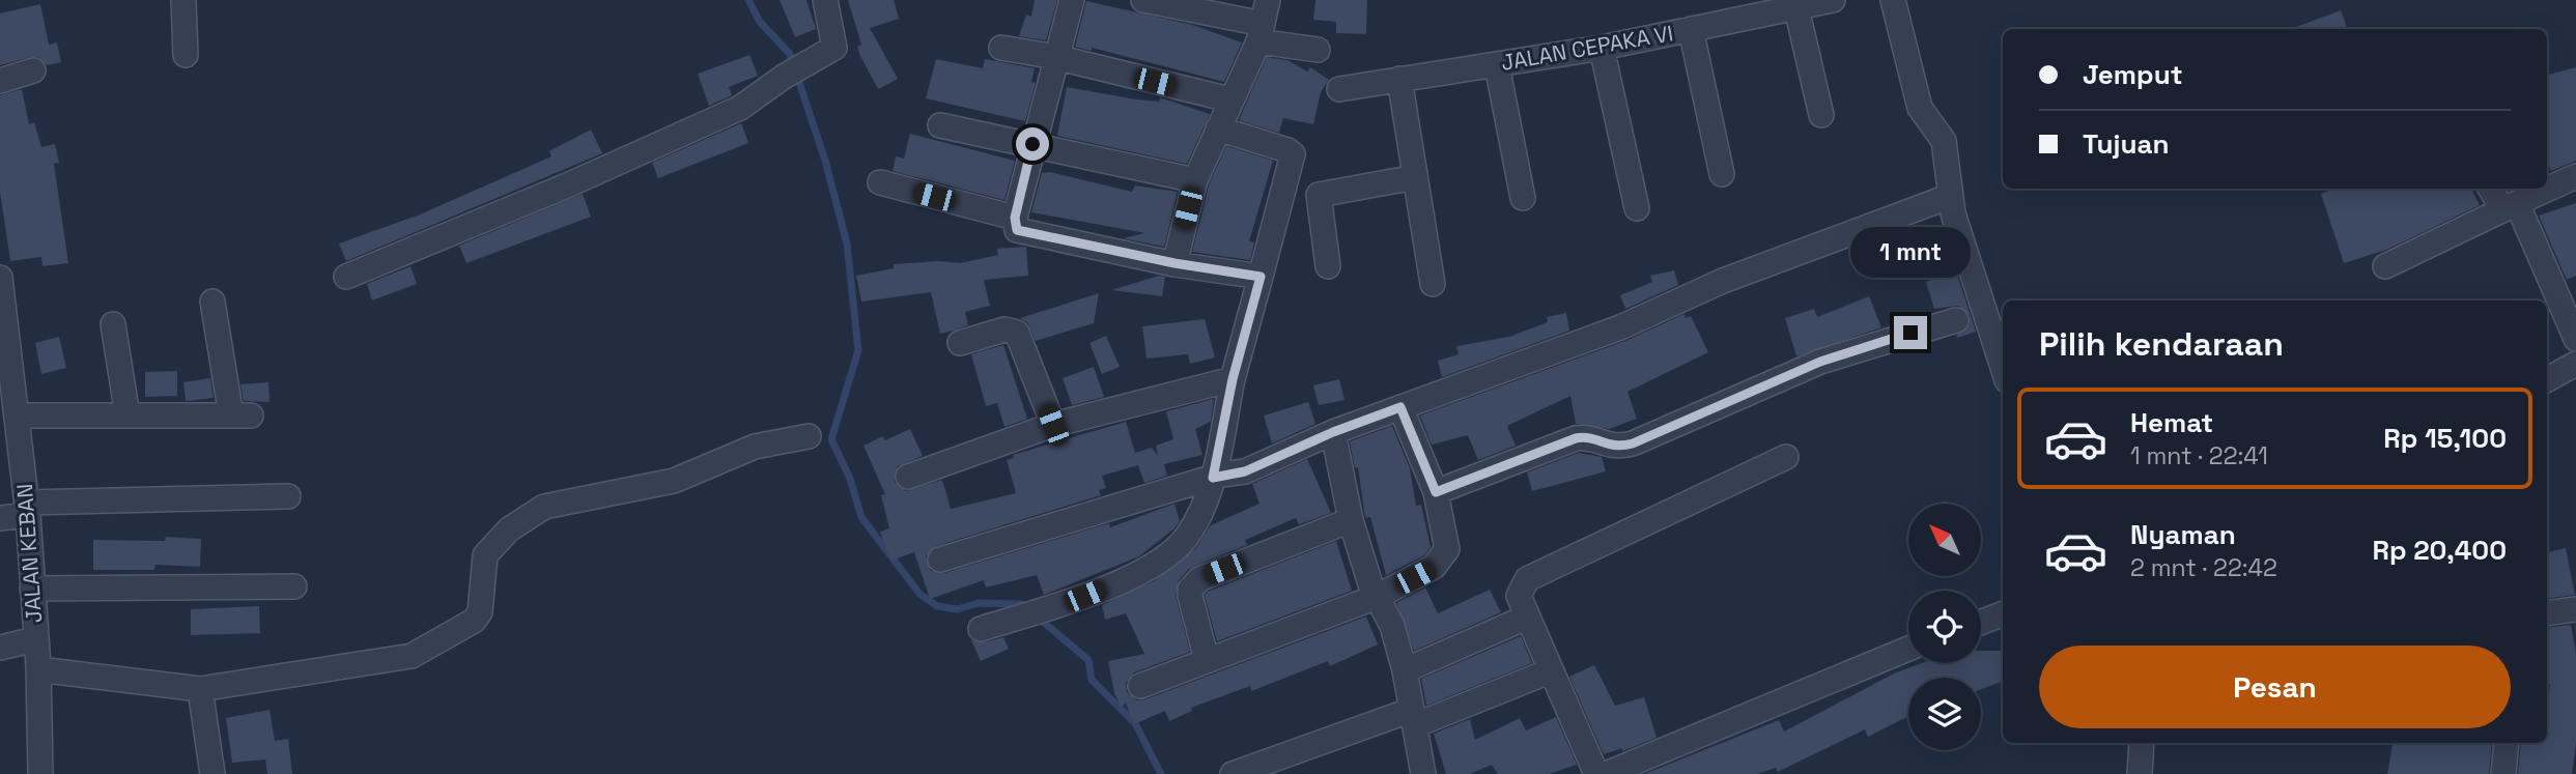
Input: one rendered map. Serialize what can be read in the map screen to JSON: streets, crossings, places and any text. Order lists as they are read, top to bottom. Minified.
{"streets":{"street":["JALAN CEPAKA VI","JALAN KEBAN"]},"north":"top left","page":{"banner":["Jemput","Tujuan"],"bubble":"1 mnt","heading":"Pilih kendaraan","list":[{"name":"Hemat","note":"1 mnt · 22:41","value":"Rp 15,100"},{"name":"Nyaman","note":"2 mnt · 22:42","value":"Rp 20,400"}],"buttons":"Pesan"}}
